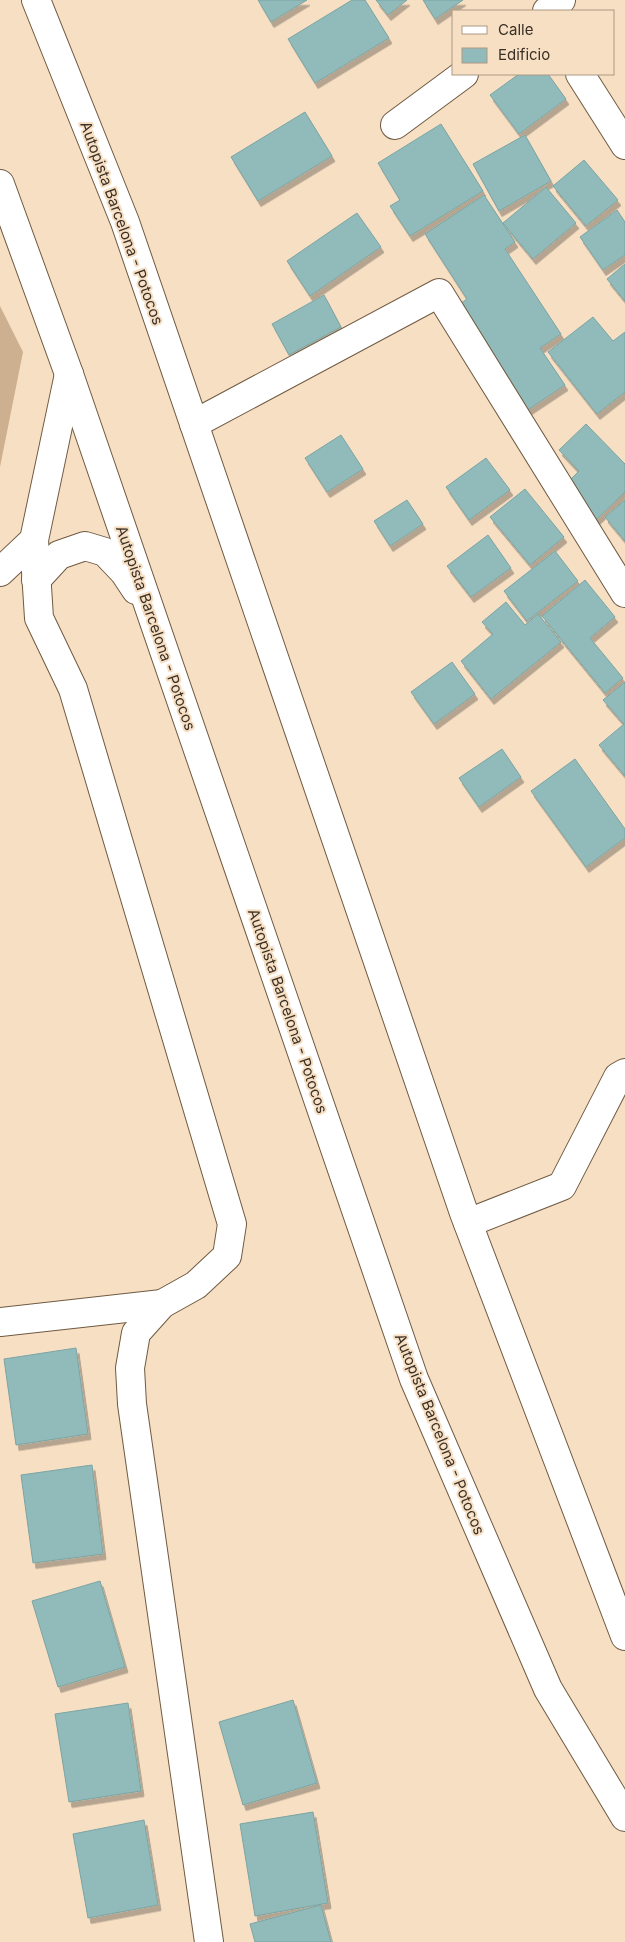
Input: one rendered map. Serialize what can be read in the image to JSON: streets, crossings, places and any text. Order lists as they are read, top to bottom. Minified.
{"streets":{"street":["Autopista Barcelona - Potocos"]},"legend":["Calle","Edificio"]}
